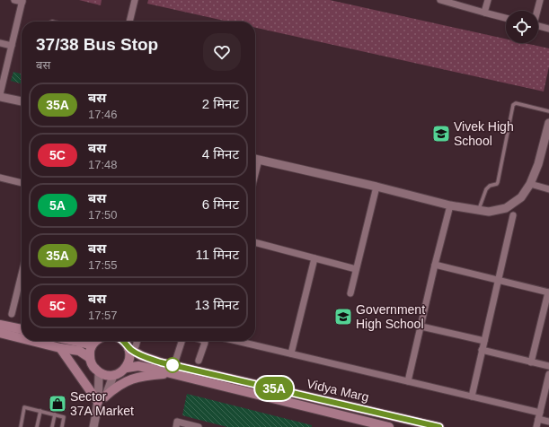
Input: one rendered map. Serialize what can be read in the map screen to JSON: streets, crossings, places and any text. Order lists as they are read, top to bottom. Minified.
{"streets":{"main road":["Vidya Marg"]},"places":{"school or university":["Vivek High School","Government High School"],"shop":["Sector 37A Market"]},"lines":["bus line 35A"],"page":{"on_map":"35A","heading":["37/38 Bus Stop","बस"],"list":[{"mark":"35A","name":"बस","note":"17:46","value":"2 मिनट"},{"mark":"5C","name":"बस","note":"17:48","value":"4 मिनट"},{"mark":"5A","name":"बस","note":"17:50","value":"6 मिनट"},{"mark":"35A","name":"बस","note":"17:55","value":"11 मिनट"},{"mark":"5C","name":"बस","note":"17:57","value":"13 मिनट"}]}}
